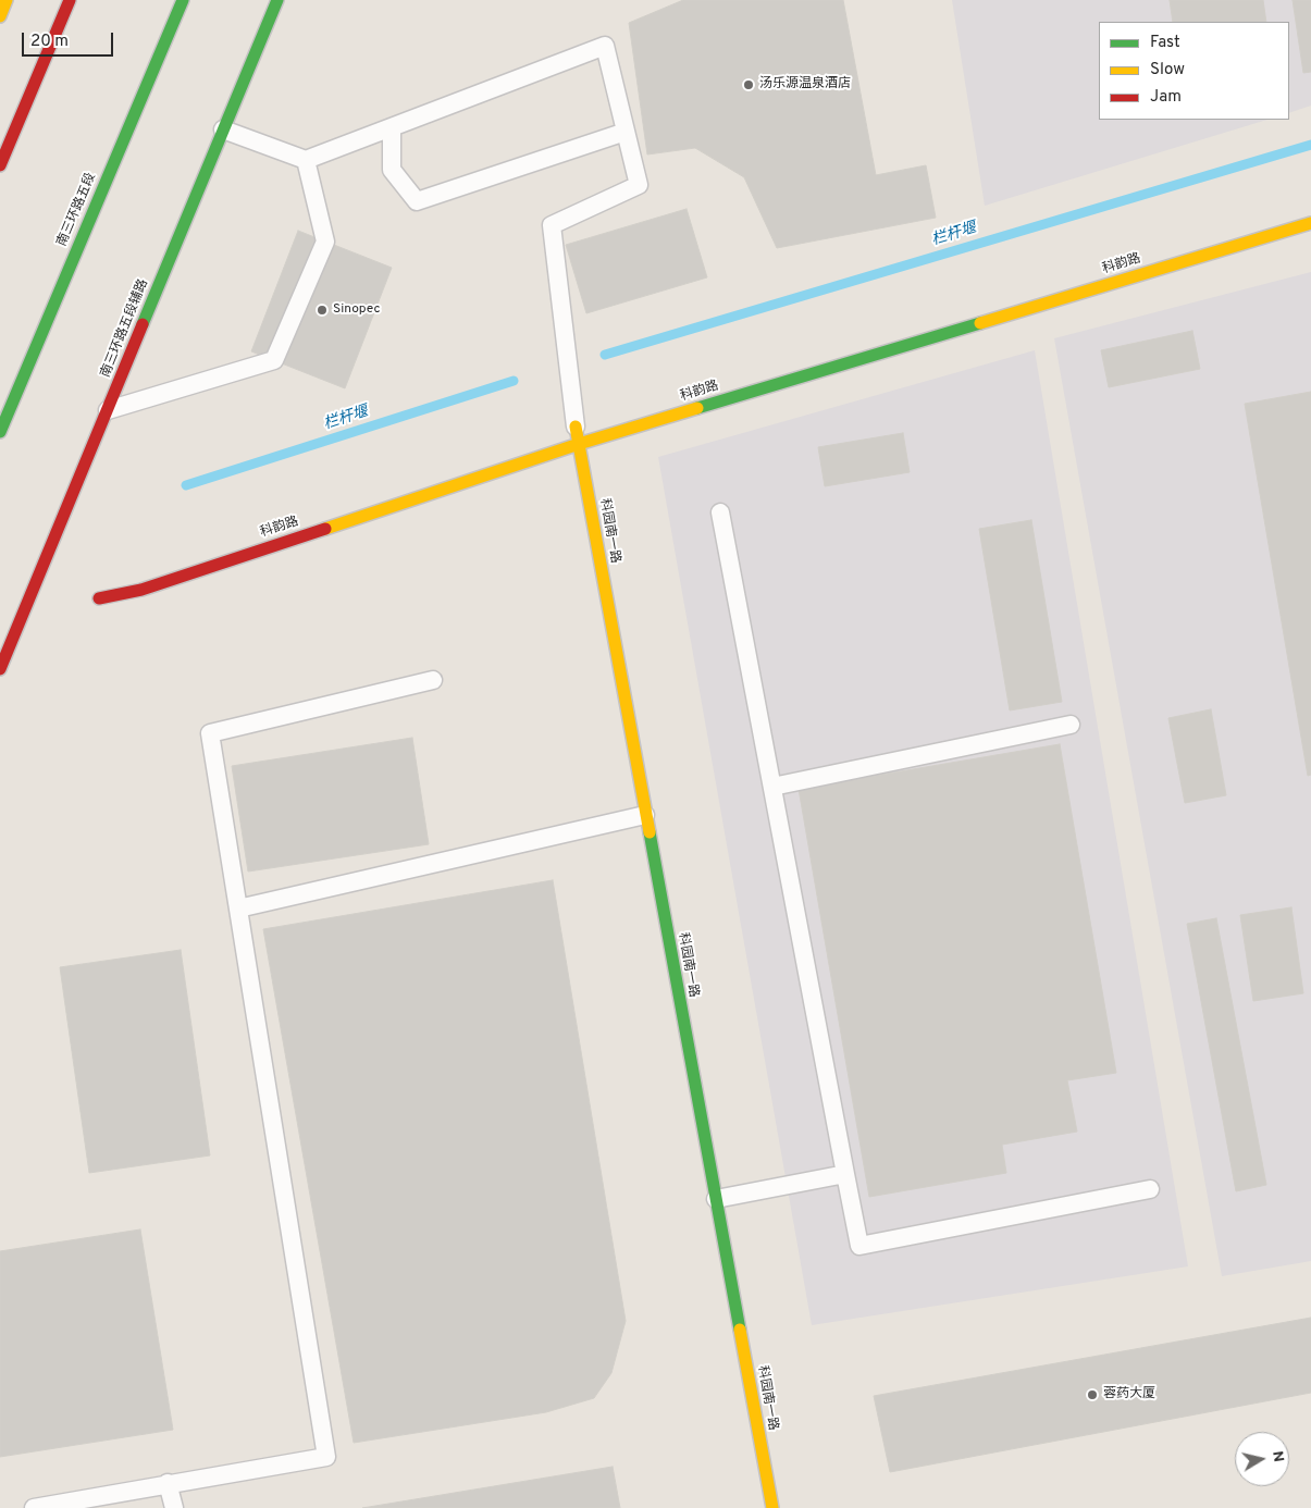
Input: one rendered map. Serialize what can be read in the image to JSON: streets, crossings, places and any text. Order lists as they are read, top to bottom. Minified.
{"streets":{"main road":["南三环路五段","科韵路","南三环路五段辅路","科园南一路"]},"crossings":[["科韵路","科园南一路"]],"water":["栏杆堰"],"places":["汤乐源温泉酒店","Sinopec","蓉药大厦"],"legend":["Fast","Slow","Jam"],"scale_bar":"20 m","north":"right"}
